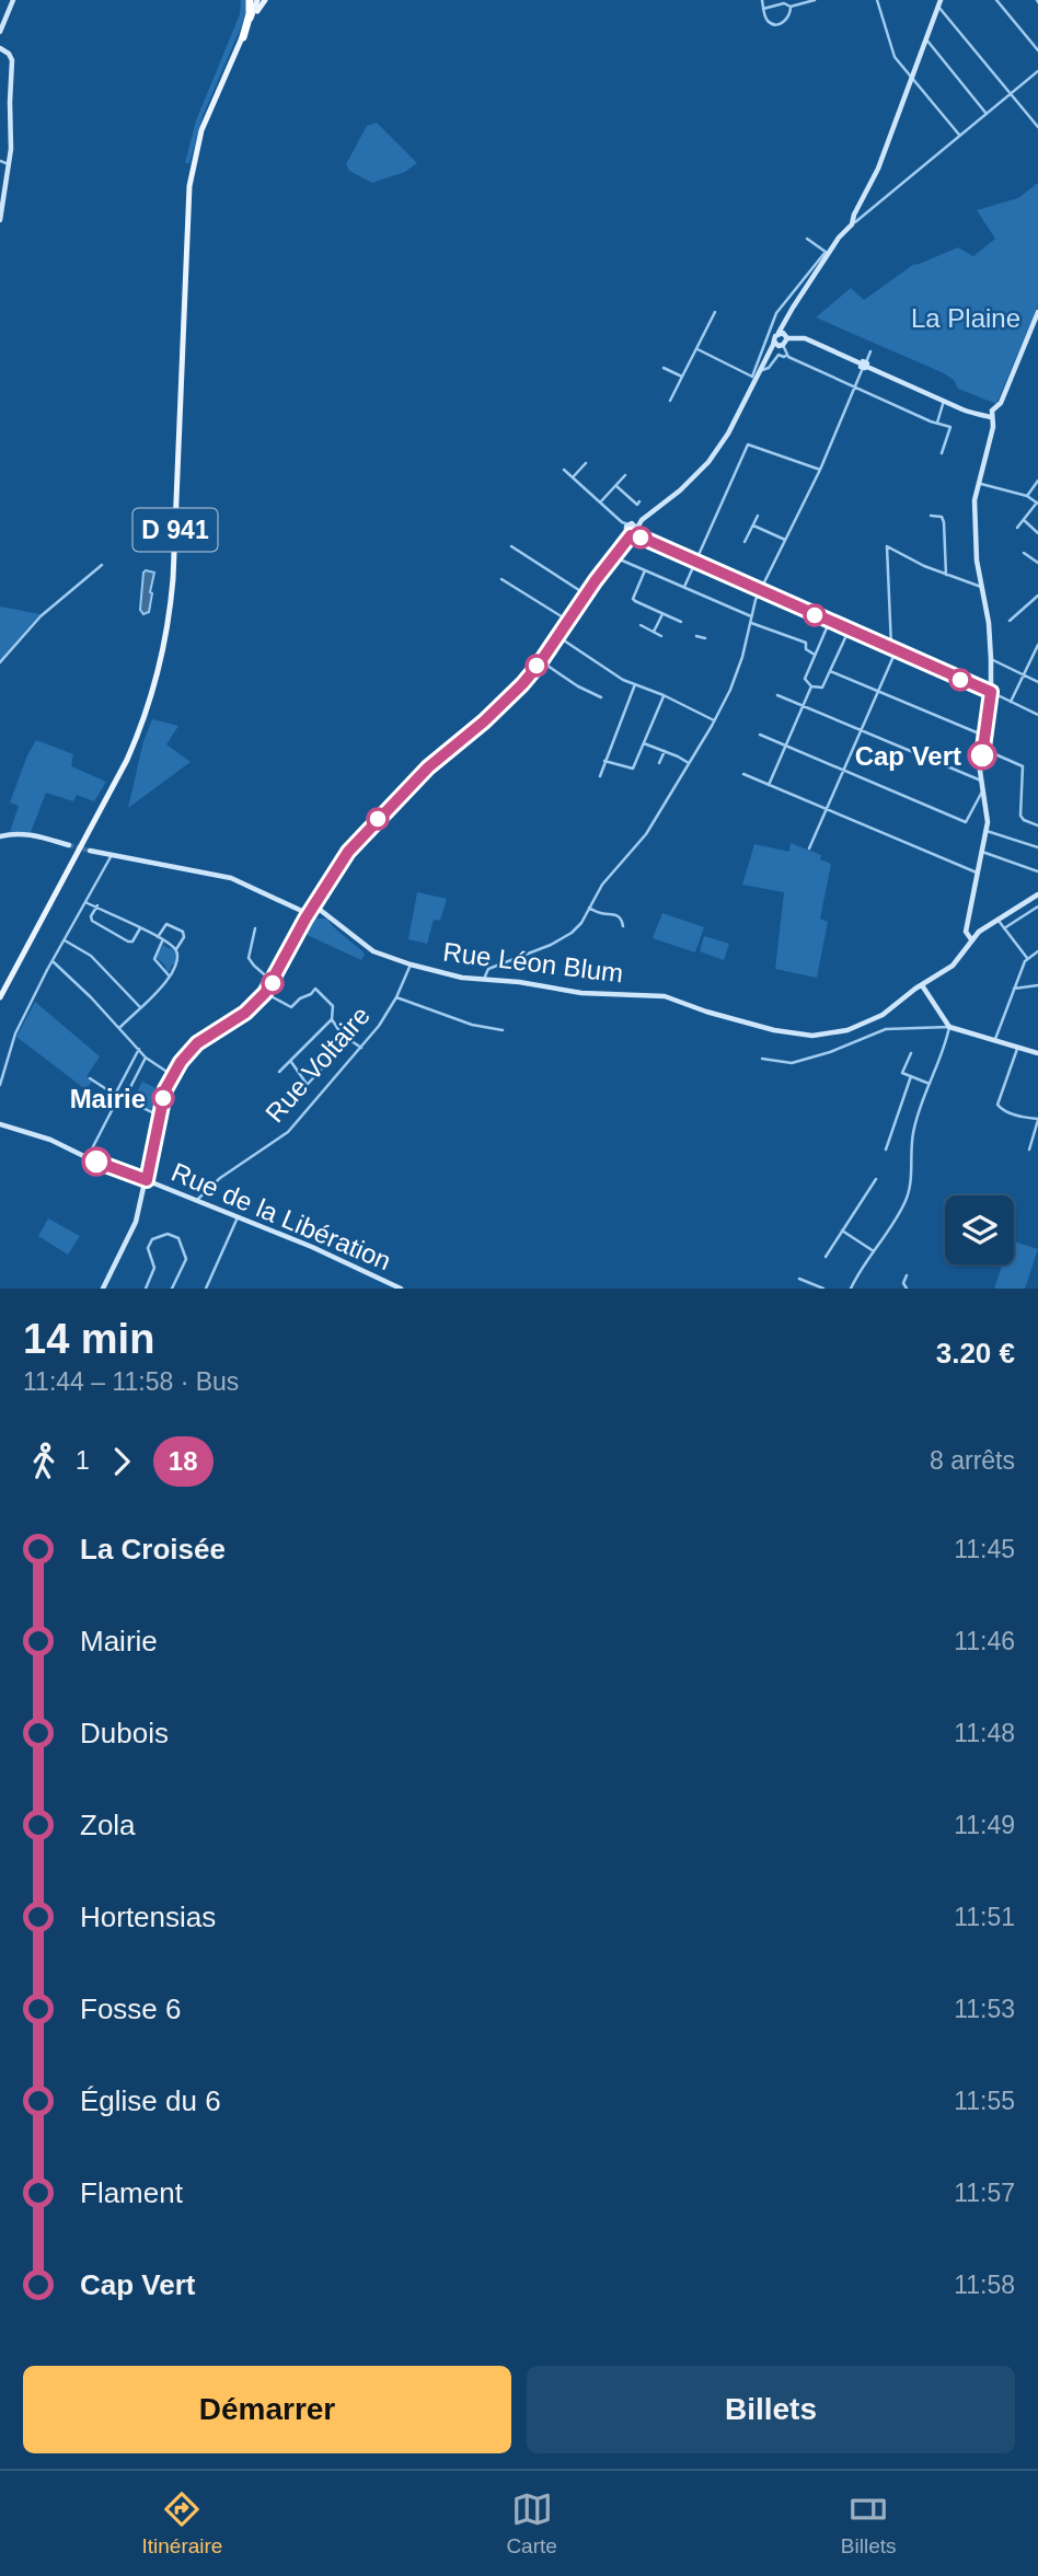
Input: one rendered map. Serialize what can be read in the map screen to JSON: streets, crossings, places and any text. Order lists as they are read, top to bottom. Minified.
{"streets":{"main road":["D 941"],"street":["Rue Léon Blum","Rue Voltaire","Rue de la Libération"]},"crossings":[["Rue Léon Blum","Rue Voltaire"],["Rue Voltaire","Rue de la Libération"]],"parks":["La Plaine"],"places":["Cap Vert","Mairie"],"lines":["bus line 18"],"page":{"heading":["14 min","11:44 – 11:58 · Bus","3.20 €"],"legs":["1","18","8 arrêts"],"list":[{"name":"La Croisée","value":"11:45"},{"name":"Mairie","value":"11:46"},{"name":"Dubois","value":"11:48"},{"name":"Zola","value":"11:49"},{"name":"Hortensias","value":"11:51"},{"name":"Fosse 6","value":"11:53"},{"name":"Église du 6","value":"11:55"},{"name":"Flament","value":"11:57"},{"name":"Cap Vert","value":"11:58"}],"buttons":["Démarrer","Billets"],"tabs":["Itinéraire","Carte","Billets"]}}
